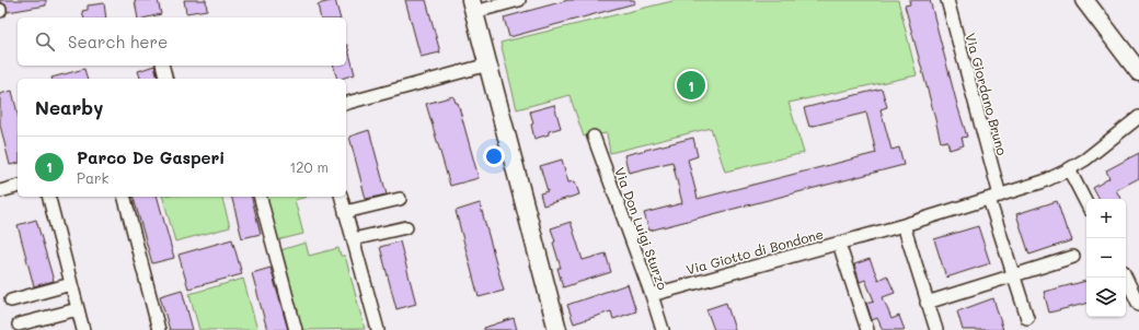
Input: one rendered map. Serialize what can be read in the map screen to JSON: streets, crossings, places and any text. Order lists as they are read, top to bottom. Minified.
{"streets":{"street":["Via Giordano Bruno","Via Don Luigi Sturzo","Via Giotto di Bondone"]},"crossings":[["Via Giordano Bruno","Via Giotto di Bondone"],["Via Don Luigi Sturzo","Via Giotto di Bondone"]],"page":{"search":"Search here","pins":"1","heading":"Nearby","list":[{"mark":"1","name":"Parco De Gasperi","note":"Park","value":"120 m"}],"map_buttons":["+","−"]}}
